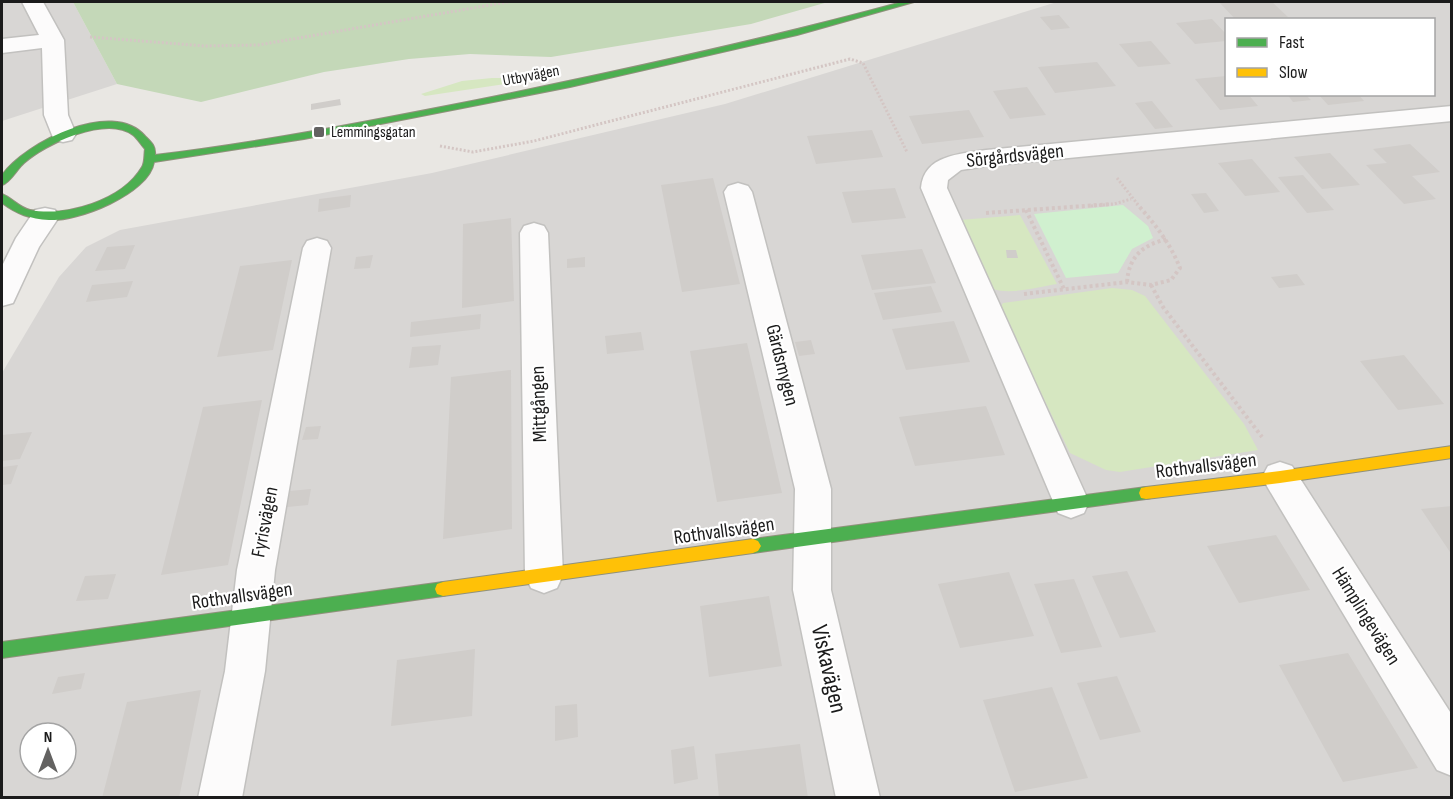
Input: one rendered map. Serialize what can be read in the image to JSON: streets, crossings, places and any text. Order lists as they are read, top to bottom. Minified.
{"streets":{"street":["Utbyvägen","Sörgårdsvägen","Gärdsmygen","Mittgången","Rothvallsvägen","Fyrisvägen","Hämplingevägen","Viskavägen"]},"crossings":[["Gärdsmygen","Rothvallsvägen"],["Gärdsmygen","Viskavägen"],["Mittgången","Rothvallsvägen"],["Rothvallsvägen","Fyrisvägen"],["Rothvallsvägen","Hämplingevägen"],["Rothvallsvägen","Viskavägen"]],"places":{"transit":["Lemmingsgatan"]},"legend":["Fast","Slow"],"north":"top"}
